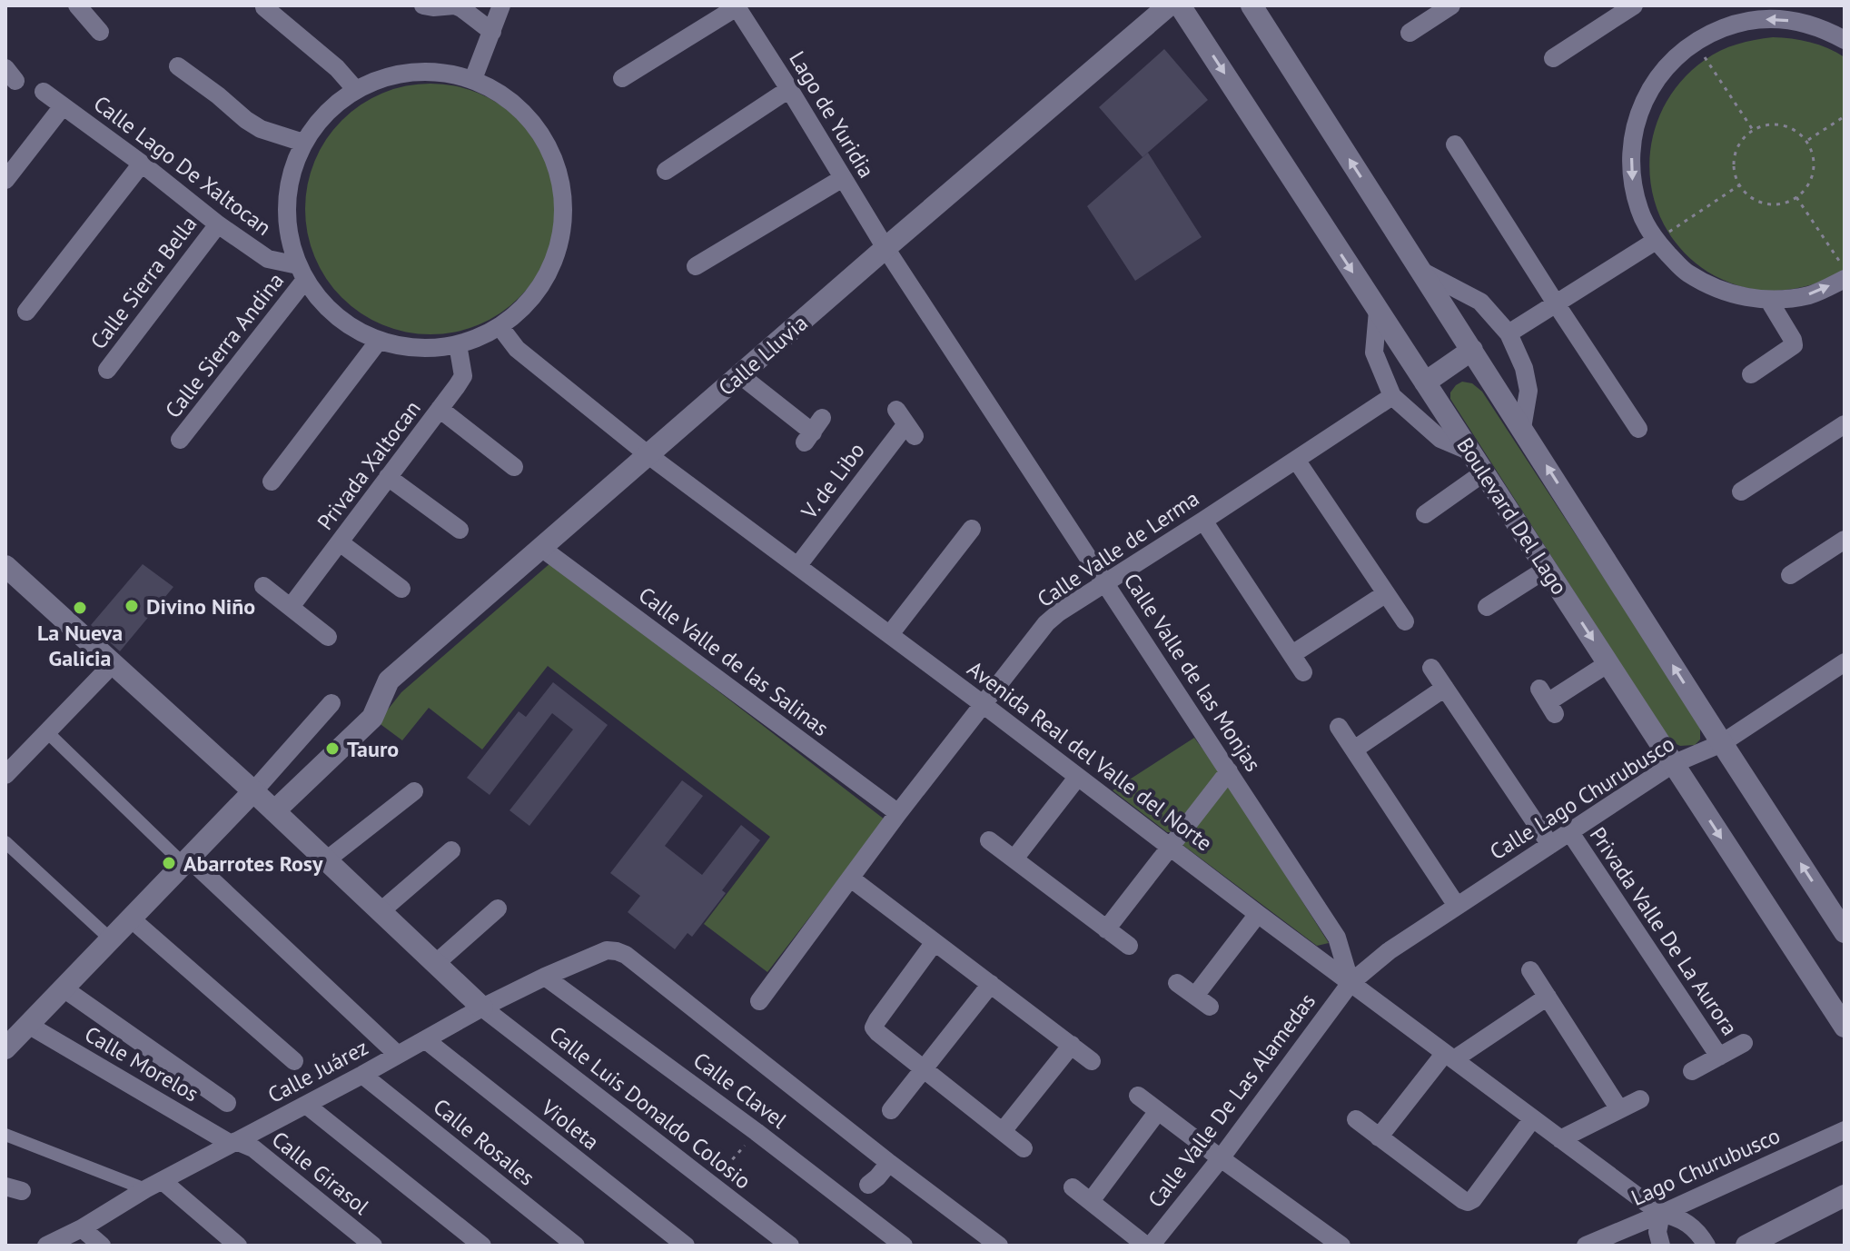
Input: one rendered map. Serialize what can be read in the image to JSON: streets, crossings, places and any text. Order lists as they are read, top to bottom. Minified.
{"streets":{"street":["Lago de Yuridia","Calle Lago De Xaltocan","Calle Sierra Bella","Calle Sierra Andina","Calle Lluvia","Privada Xaltocan","V. de Libo","Boulevard Del Lago","Calle Valle de Lerma","Calle Valle de las Salinas","Calle Valle de las Monjas","Avenida Real del Valle del Norte","Calle Lago Churubusco","Privada Valle De La Aurora","Calle Morelos","Calle Juárez","Calle Clavel","Calle Valle De Las Alamedas","Calle Luis Donaldo Colosio","Violeta","Calle Rosales","Lago Churubusco","Calle Girasol"]},"crossings":[["Lago de Yuridia","Calle Lluvia"],["Lago de Yuridia","Calle Valle de las Monjas"],["Calle Lago De Xaltocan","Calle Sierra Bella"],["Calle Lago De Xaltocan","Calle Sierra Andina"],["Calle Lluvia","Calle Valle de las Salinas"],["Calle Lluvia","Calle Valle de las Monjas"],["Calle Lluvia","Avenida Real del Valle del Norte"],["V. de Libo","Avenida Real del Valle del Norte"],["Boulevard Del Lago","Calle Lago Churubusco"],["Calle Valle de Lerma","Calle Valle de las Salinas"],["Calle Valle de Lerma","Calle Valle de las Monjas"],["Calle Valle de Lerma","Avenida Real del Valle del Norte"],["Calle Valle de las Monjas","Avenida Real del Valle del Norte"],["Calle Valle de las Monjas","Calle Lago Churubusco"],["Calle Valle de las Monjas","Calle Valle De Las Alamedas"],["Avenida Real del Valle del Norte","Calle Lago Churubusco"],["Avenida Real del Valle del Norte","Calle Valle De Las Alamedas"],["Avenida Real del Valle del Norte","Lago Churubusco"],["Calle Lago Churubusco","Privada Valle De La Aurora"],["Calle Lago Churubusco","Calle Valle De Las Alamedas"],["Calle Morelos","Calle Juárez"],["Calle Morelos","Calle Girasol"],["Calle Juárez","Calle Clavel"],["Calle Juárez","Calle Luis Donaldo Colosio"],["Calle Juárez","Violeta"],["Calle Juárez","Calle Rosales"],["Calle Juárez","Calle Girasol"]],"places":["Divino Niño","La Nueva Galicia","Tauro","Abarrotes Rosy"]}
